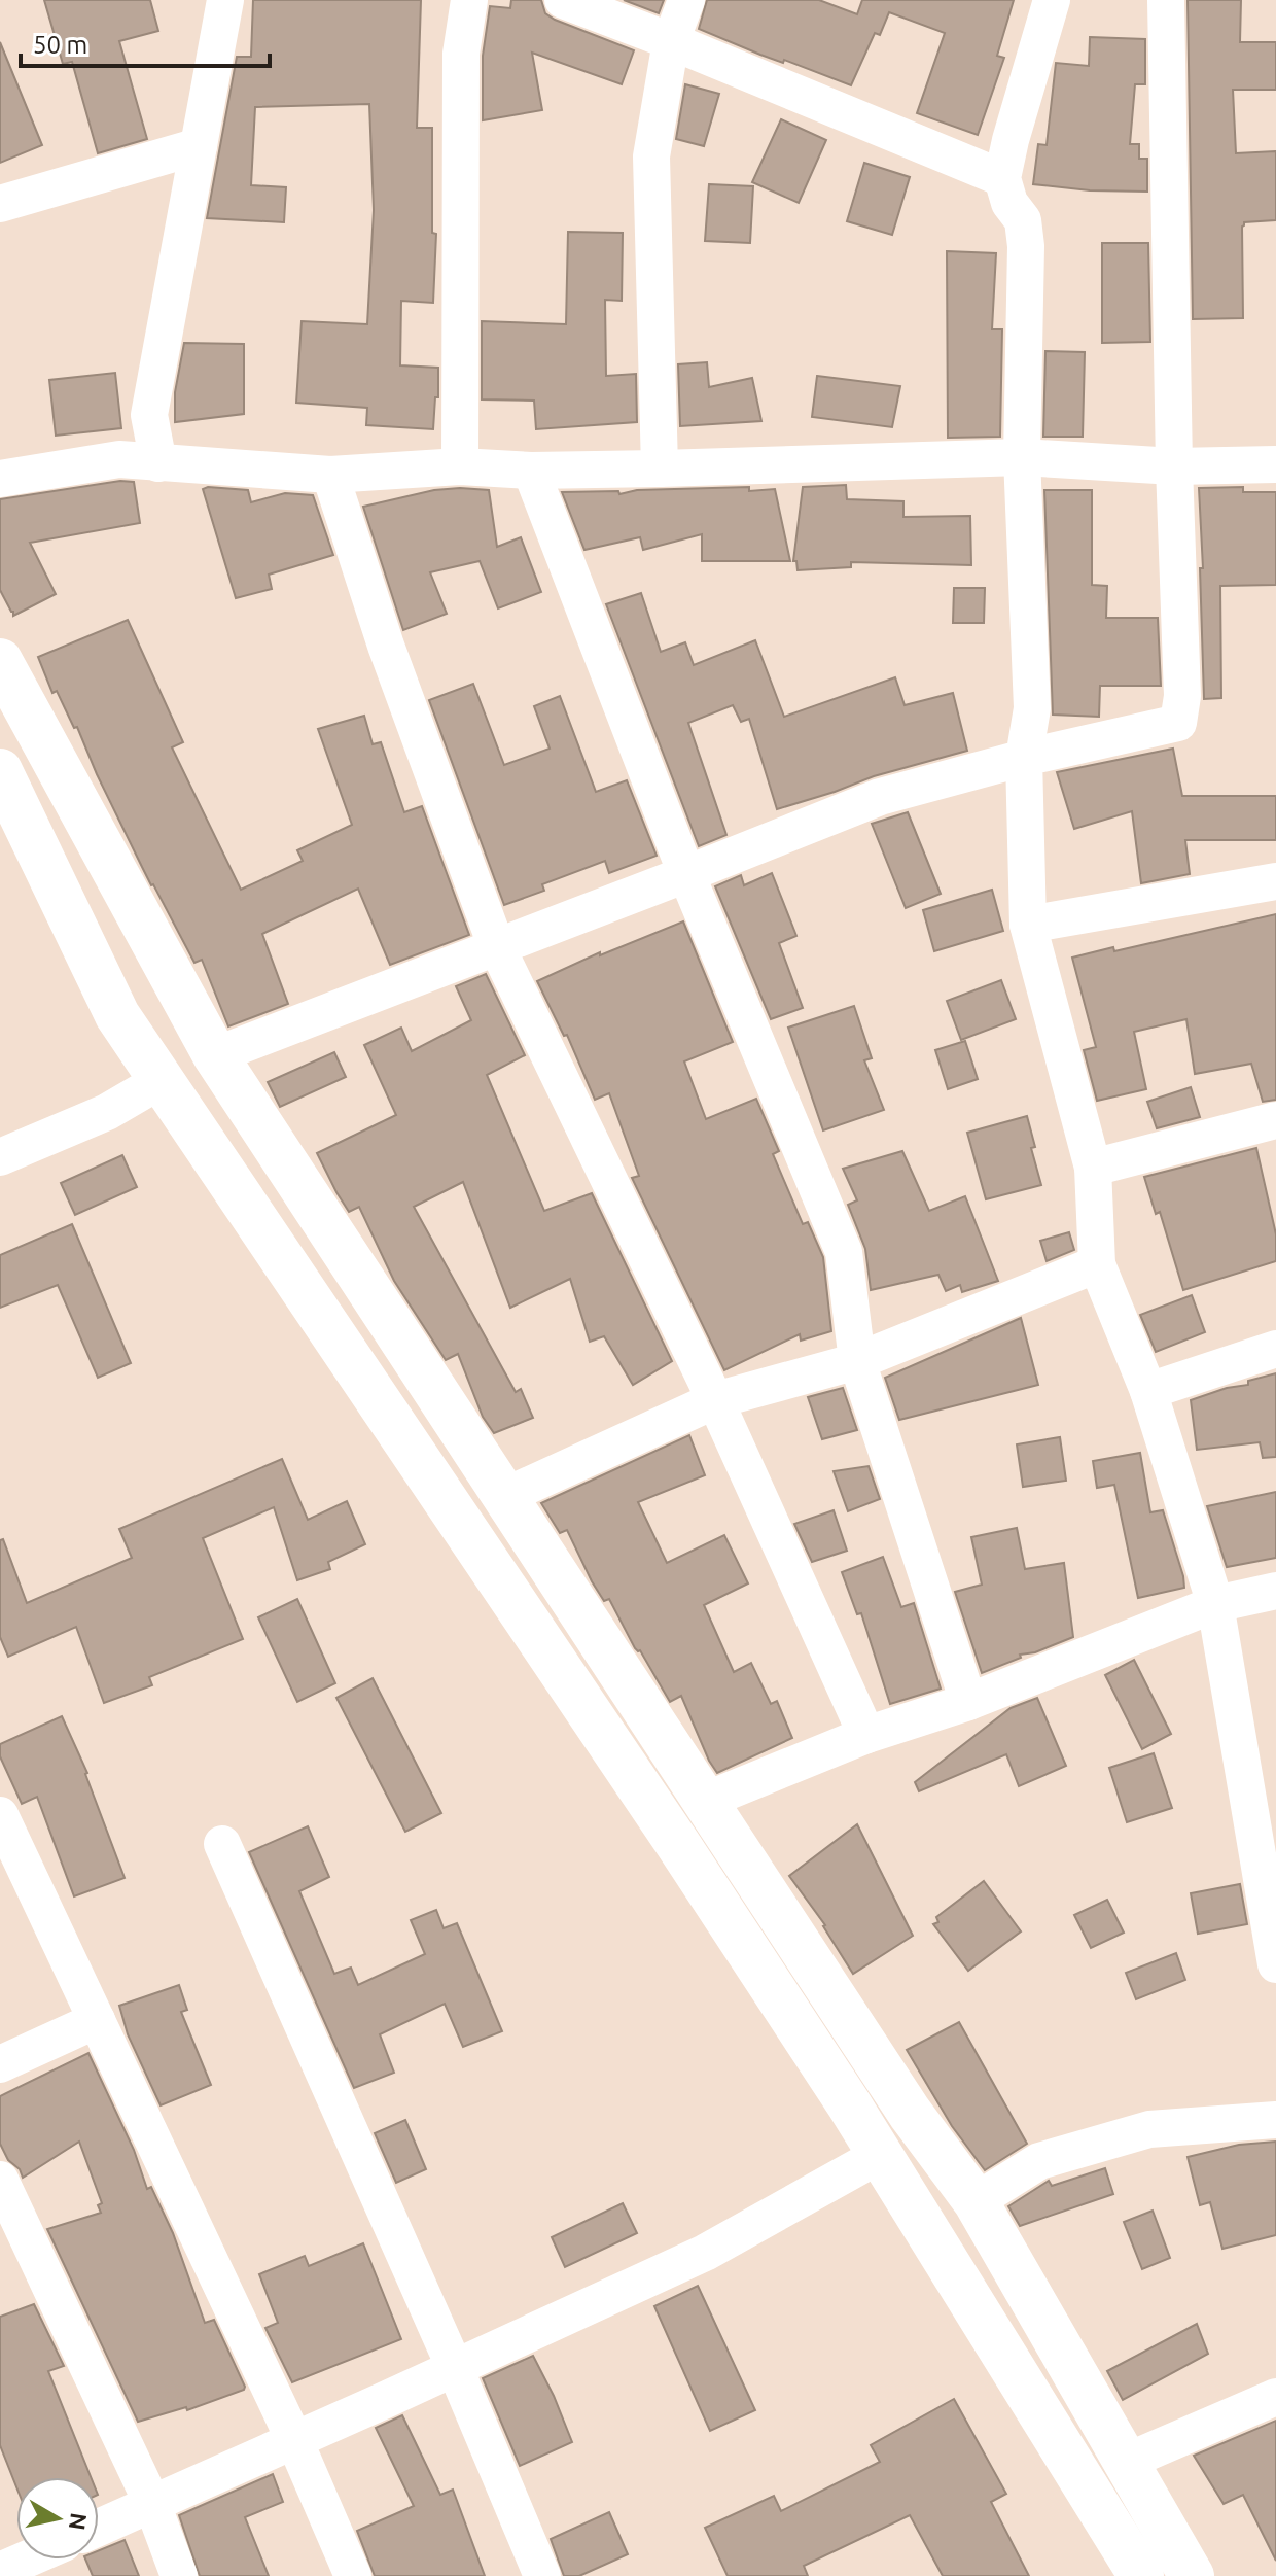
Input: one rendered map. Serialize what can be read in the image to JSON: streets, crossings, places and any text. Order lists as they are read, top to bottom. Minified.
{"scale_bar":"50 m","north":"right"}
